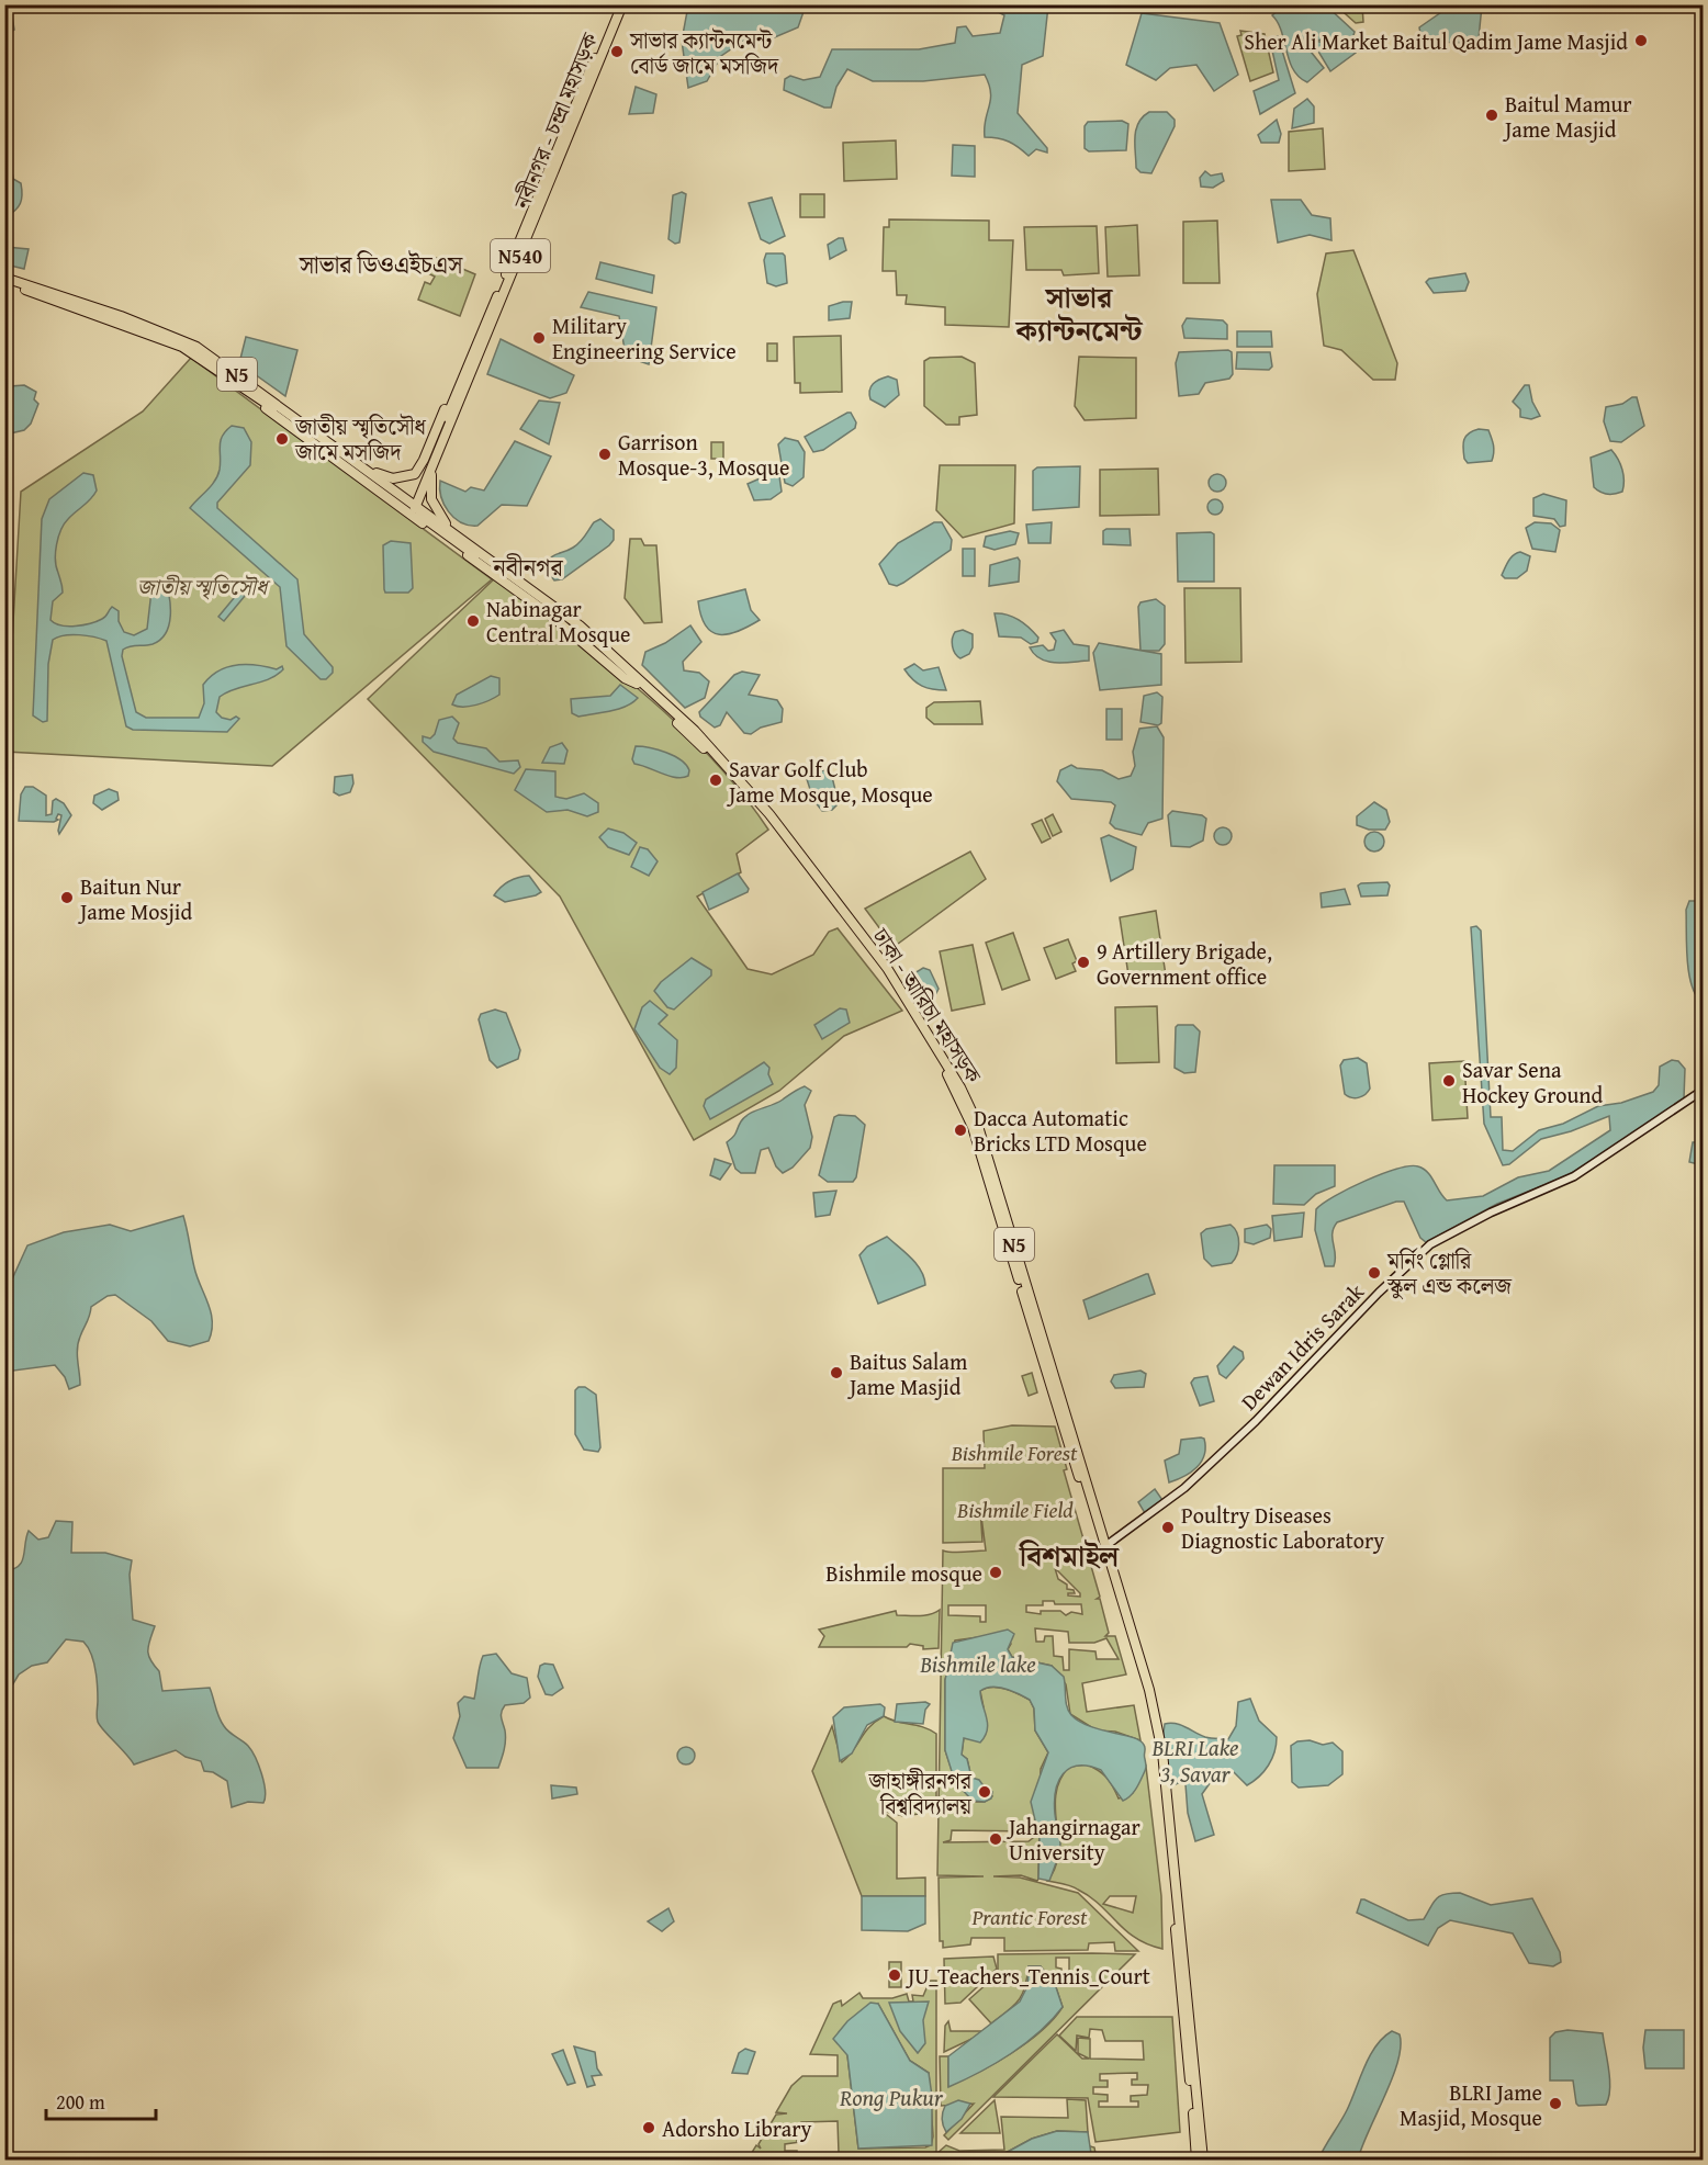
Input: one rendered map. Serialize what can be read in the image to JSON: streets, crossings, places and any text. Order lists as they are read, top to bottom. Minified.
{"streets":{"highway":["নবীনগর - চন্দ্রা মহাসড়ক","N540","N5","ঢাকা - আরিচা মহাসড়ক"],"main road":["Dewan Idris Sarak"]},"crossings":[["নবীনগর - চন্দ্রা মহাসড়ক","N5"],["নবীনগর - চন্দ্রা মহাসড়ক","ঢাকা - আরিচা মহাসড়ক"],["N5","ঢাকা - আরিচা মহাসড়ক"],["ঢাকা - আরিচা মহাসড়ক","Dewan Idris Sarak"]],"districts":["সাভার ডিওএইচএস","সাভার ক্যান্টনমেন্ট","নবীনগর","বিশমাইল"],"water":["Bishmile lake","BLRI Lake 3, Savar","Rong Pukur"],"parks":["জাতীয় স্মৃতিসৌধ","Bishmile Forest","Bishmile Field","Prantic Forest"],"places":["Sher Ali Market Baitul Qadim Jame Masjid","সাভার ক্যান্টনমেন্ট বোর্ড জামে মসজিদ","Baitul Mamur Jame Masjid","Military Engineering Service","জাতীয় স্মৃতিসৌধ জামে মসজিদ","Garrison Mosque-3, Mosque","Nabinagar Central Mosque","Savar Golf Club Jame Mosque, Mosque","Baitun Nur Jame Mosjid","9 Artillery Brigade, Government office","Savar Sena Hockey Ground","Dacca Automatic Bricks LTD Mosque","মর্নিং গ্লোরি স্কুল এন্ড কলেজ","Baitus Salam Jame Masjid","Poultry Diseases Diagnostic Laboratory","Bishmile mosque","জাহাঙ্গীরনগর বিশ্ববিদ্যালয়","Jahangirnagar University","JU_Teachers_Tennis_Court","BLRI Jame Masjid, Mosque","Adorsho Library"],"scale_bar":"200 m"}
